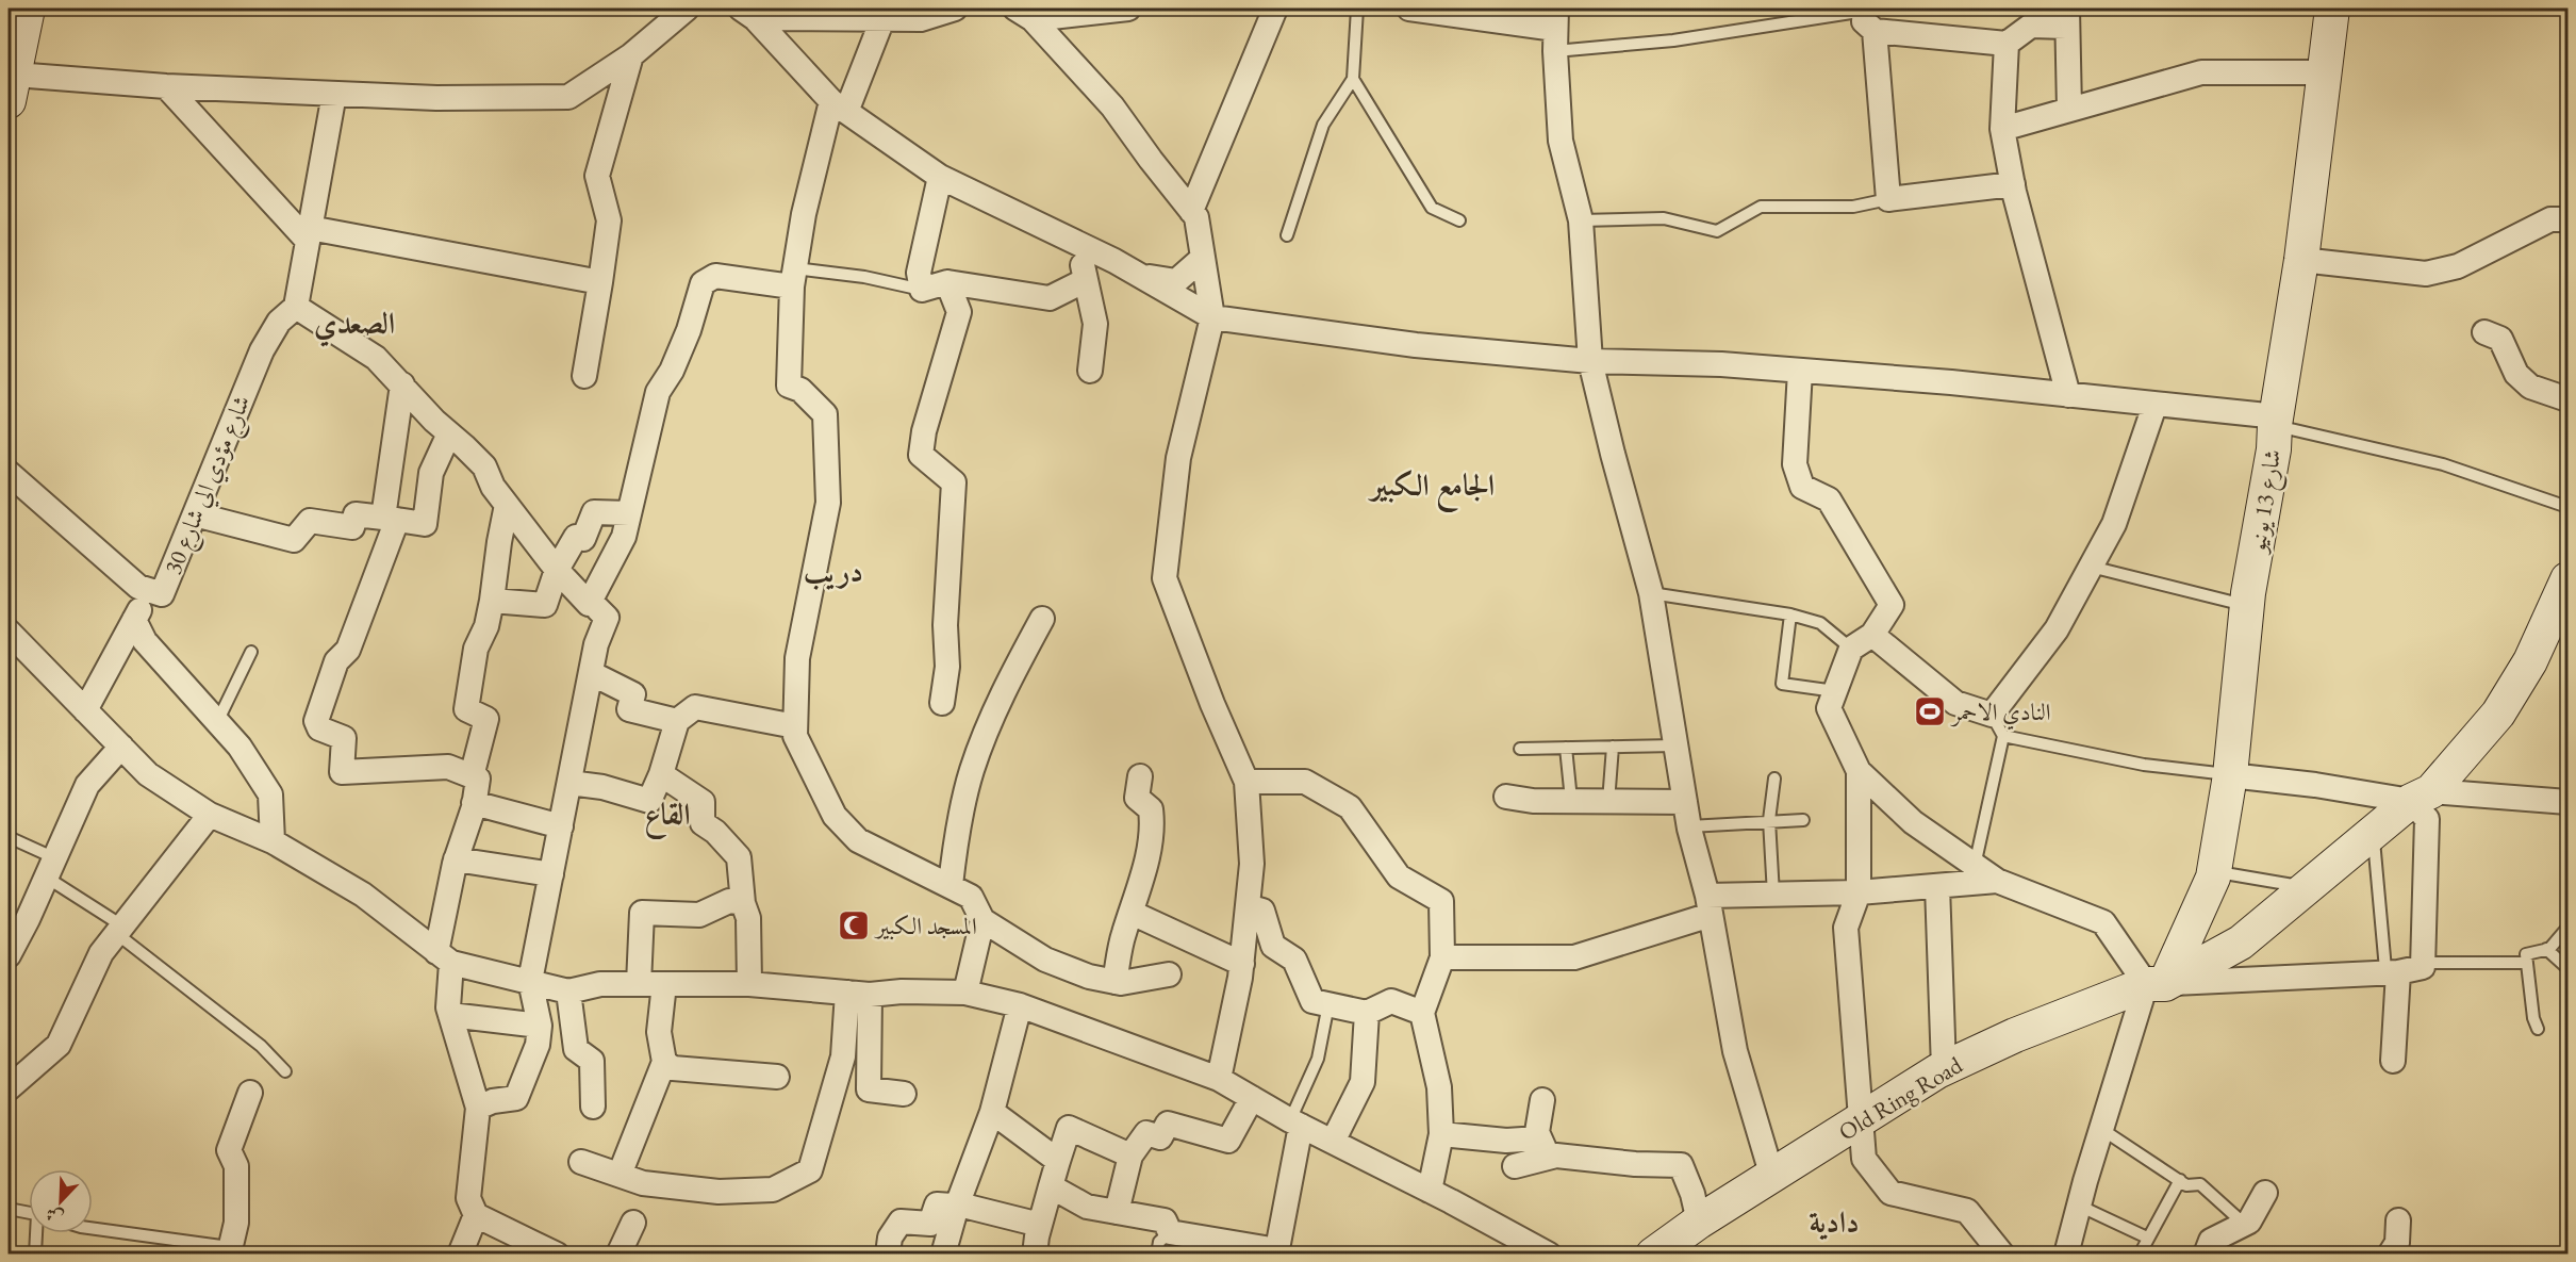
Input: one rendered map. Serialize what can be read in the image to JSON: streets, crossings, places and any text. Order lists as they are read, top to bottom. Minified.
{"streets":{"street":["شارع مؤدي الي شارع 30","شارع 13 يونيو","Old Ring Road"]},"crossings":[["شارع 13 يونيو","Old Ring Road"]],"districts":["الصعدي","الجامع الكبير","دريب","القاع","دادية"],"places":{"sports":["النادي الاحمر"],"mosque":["المسجد الكبير"]},"north":"bottom left"}
